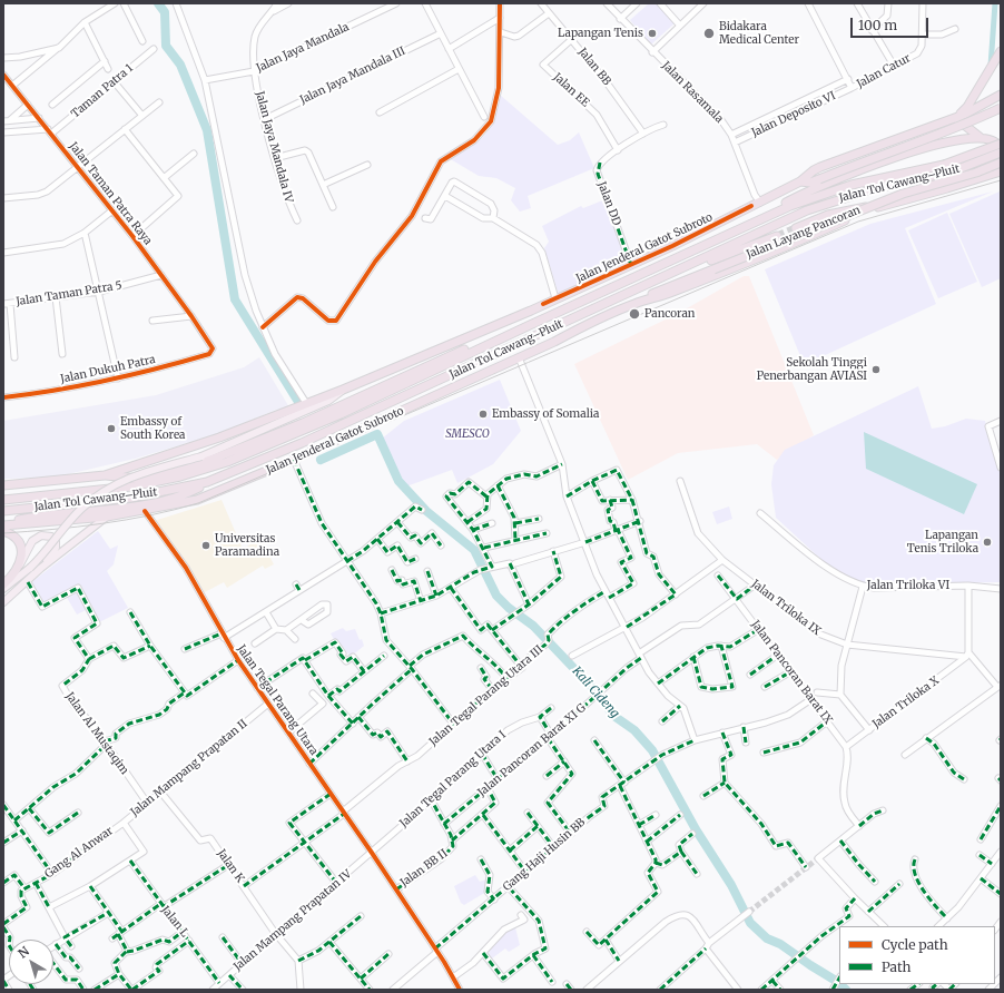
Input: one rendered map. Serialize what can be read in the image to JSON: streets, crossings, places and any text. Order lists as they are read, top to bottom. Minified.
{"streets":{"highway":["Jalan Tol Cawang–Pluit","Jalan Layang Pancoran","Jalan Jenderal Gatot Subroto"],"street":["Jalan Jaya Mandala","Jalan BB","Jalan Catur","Jalan Jaya Mandala III","Jalan EE","Taman Patra 1","Jalan Rasamala","Jalan Deposito VI","Jalan Jaya Mandala IV","Jalan Taman Patra Raya","Jalan DD","Jalan Taman Patra 5","Jalan Dukuh Patra","Jalan Triloka VI","Jalan Triloka IX","Jalan Pancoran Barat IX","Jalan Tegal Parang Utara III","Jalan Tegal Parang Utara","Jalan Triloka X","Jalan Al Mustaqim","Jalan Pancoran Barat XI G","Jalan Mampang Prapatan II","Jalan Tegal Parang Utara I","Gang Al Anwar","Gang Haji Husin BB","Jalan K","Jalan BB II","Jalan Mampang Prapatan IV","Jalan L"]},"crossings":[["Jalan Jaya Mandala","Jalan Jaya Mandala IV"],["Jalan BB","Jalan EE"],["Jalan BB","Jalan DD"],["Jalan Catur","Jalan Deposito VI"],["Jalan Jaya Mandala III","Jalan Jaya Mandala IV"],["Jalan EE","Jalan DD"],["Taman Patra 1","Jalan Taman Patra Raya"],["Jalan Rasamala","Jalan Deposito VI"],["Jalan Rasamala","Jalan Jenderal Gatot Subroto"],["Jalan Taman Patra Raya","Jalan Taman Patra 5"],["Jalan Taman Patra Raya","Jalan Dukuh Patra"],["Jalan DD","Jalan Jenderal Gatot Subroto"],["Jalan Layang Pancoran","Jalan Jenderal Gatot Subroto"],["Jalan Jenderal Gatot Subroto","Jalan Tegal Parang Utara"],["Jalan Triloka IX","Jalan Triloka X"],["Jalan Triloka IX","Jalan Pancoran Barat XI G"],["Jalan Pancoran Barat IX","Jalan Triloka X"],["Jalan Pancoran Barat IX","Jalan Pancoran Barat XI G"],["Jalan Pancoran Barat IX","Gang Haji Husin BB"],["Jalan Tegal Parang Utara III","Jalan Tegal Parang Utara"],["Jalan Tegal Parang Utara","Jalan Mampang Prapatan II"],["Jalan Tegal Parang Utara","Jalan Tegal Parang Utara I"],["Jalan Tegal Parang Utara","Gang Haji Husin BB"],["Jalan Tegal Parang Utara","Jalan BB II"],["Jalan Tegal Parang Utara","Jalan Mampang Prapatan IV"],["Jalan Al Mustaqim","Jalan Mampang Prapatan II"],["Jalan Pancoran Barat XI G","Jalan BB II"],["Jalan Mampang Prapatan II","Gang Al Anwar"],["Jalan Mampang Prapatan II","Jalan K"],["Jalan Mampang Prapatan II","Jalan L"],["Jalan Tegal Parang Utara I","Jalan BB II"],["Jalan Tegal Parang Utara I","Jalan Mampang Prapatan IV"],["Jalan K","Jalan Mampang Prapatan IV"],["Jalan Mampang Prapatan IV","Jalan L"]],"water":["Kali Cideng"],"parks":["SMESCO"],"places":["Lapangan Tenis","Bidakara Medical Center","Pancoran","Sekolah Tinggi Penerbangan AVIASI","Embassy of Somalia","Embassy of South Korea","Lapangan Tenis Triloka","Universitas Paramadina"],"legend":["Cycle path","Path"],"scale_bar":"100 m","north":"top left"}
